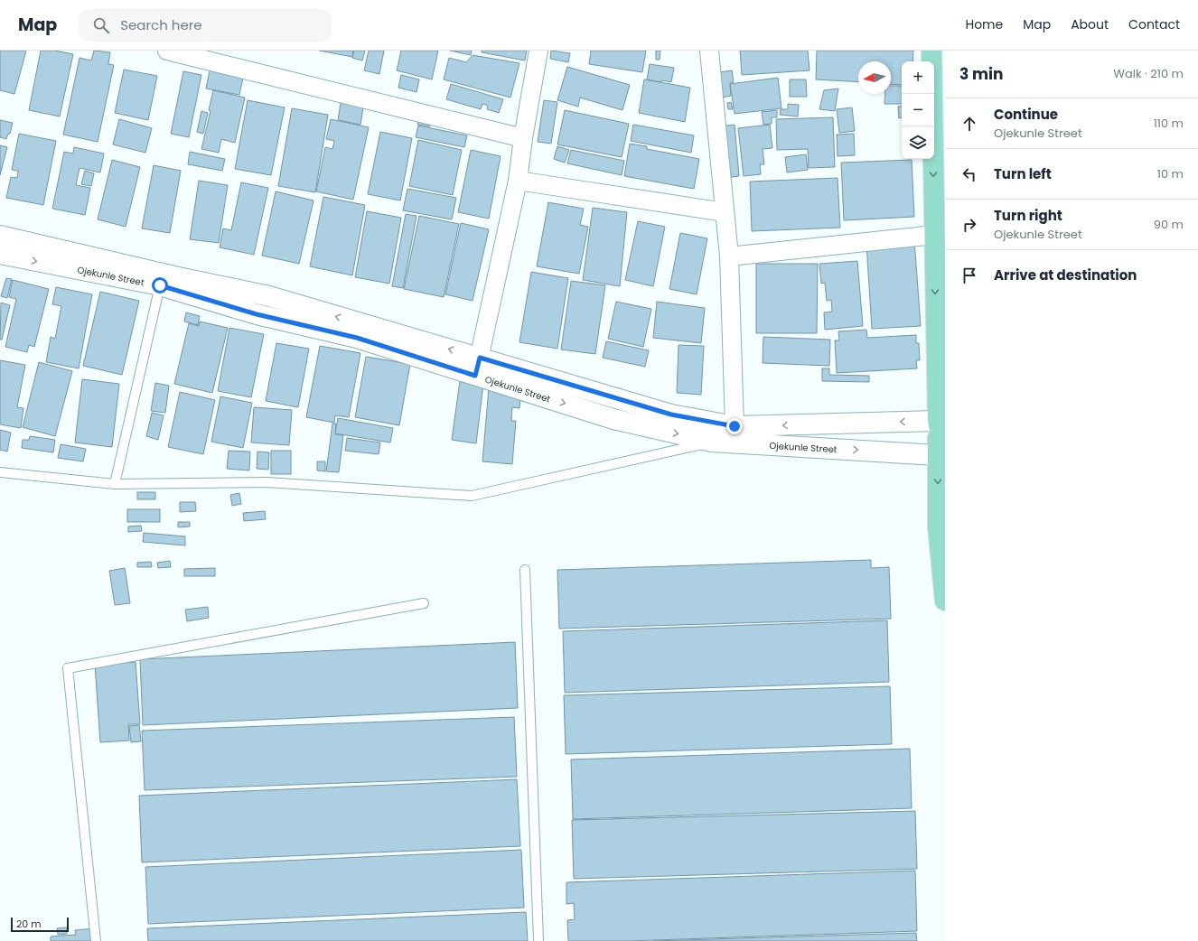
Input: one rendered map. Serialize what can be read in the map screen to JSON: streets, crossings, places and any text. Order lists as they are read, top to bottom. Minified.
{"streets":{"street":["Ojekunle Street"]},"scale_bar":"20 m","north":"left","page":{"header":"Map","search":"Search here","nav":["Home","Map","About","Contact"],"heading":["3 min","Walk · 210 m"],"map_buttons":["+","−"],"list":[["Continue","Ojekunle Street","110 m"],["Turn left","10 m"],["Turn right","Ojekunle Street","90 m"],"Arrive at destination"],"scale":"20 m"}}
